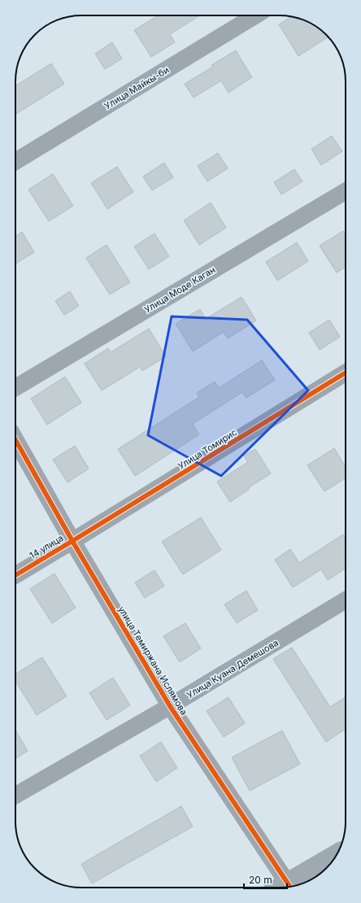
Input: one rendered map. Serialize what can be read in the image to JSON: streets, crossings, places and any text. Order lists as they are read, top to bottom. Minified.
{"streets":{"street":["Улица Майкы-би","Улица Моде Каган","Улица Томирис","14 улица","улица Темиржана Ислямова","Улица Куана Демешова"]},"crossings":[["Улица Томирис","14 улица"],["Улица Томирис","улица Темиржана Ислямова"],["14 улица","улица Темиржана Ислямова"],["улица Темиржана Ислямова","Улица Куана Демешова"]],"scale_bar":"20 m"}
